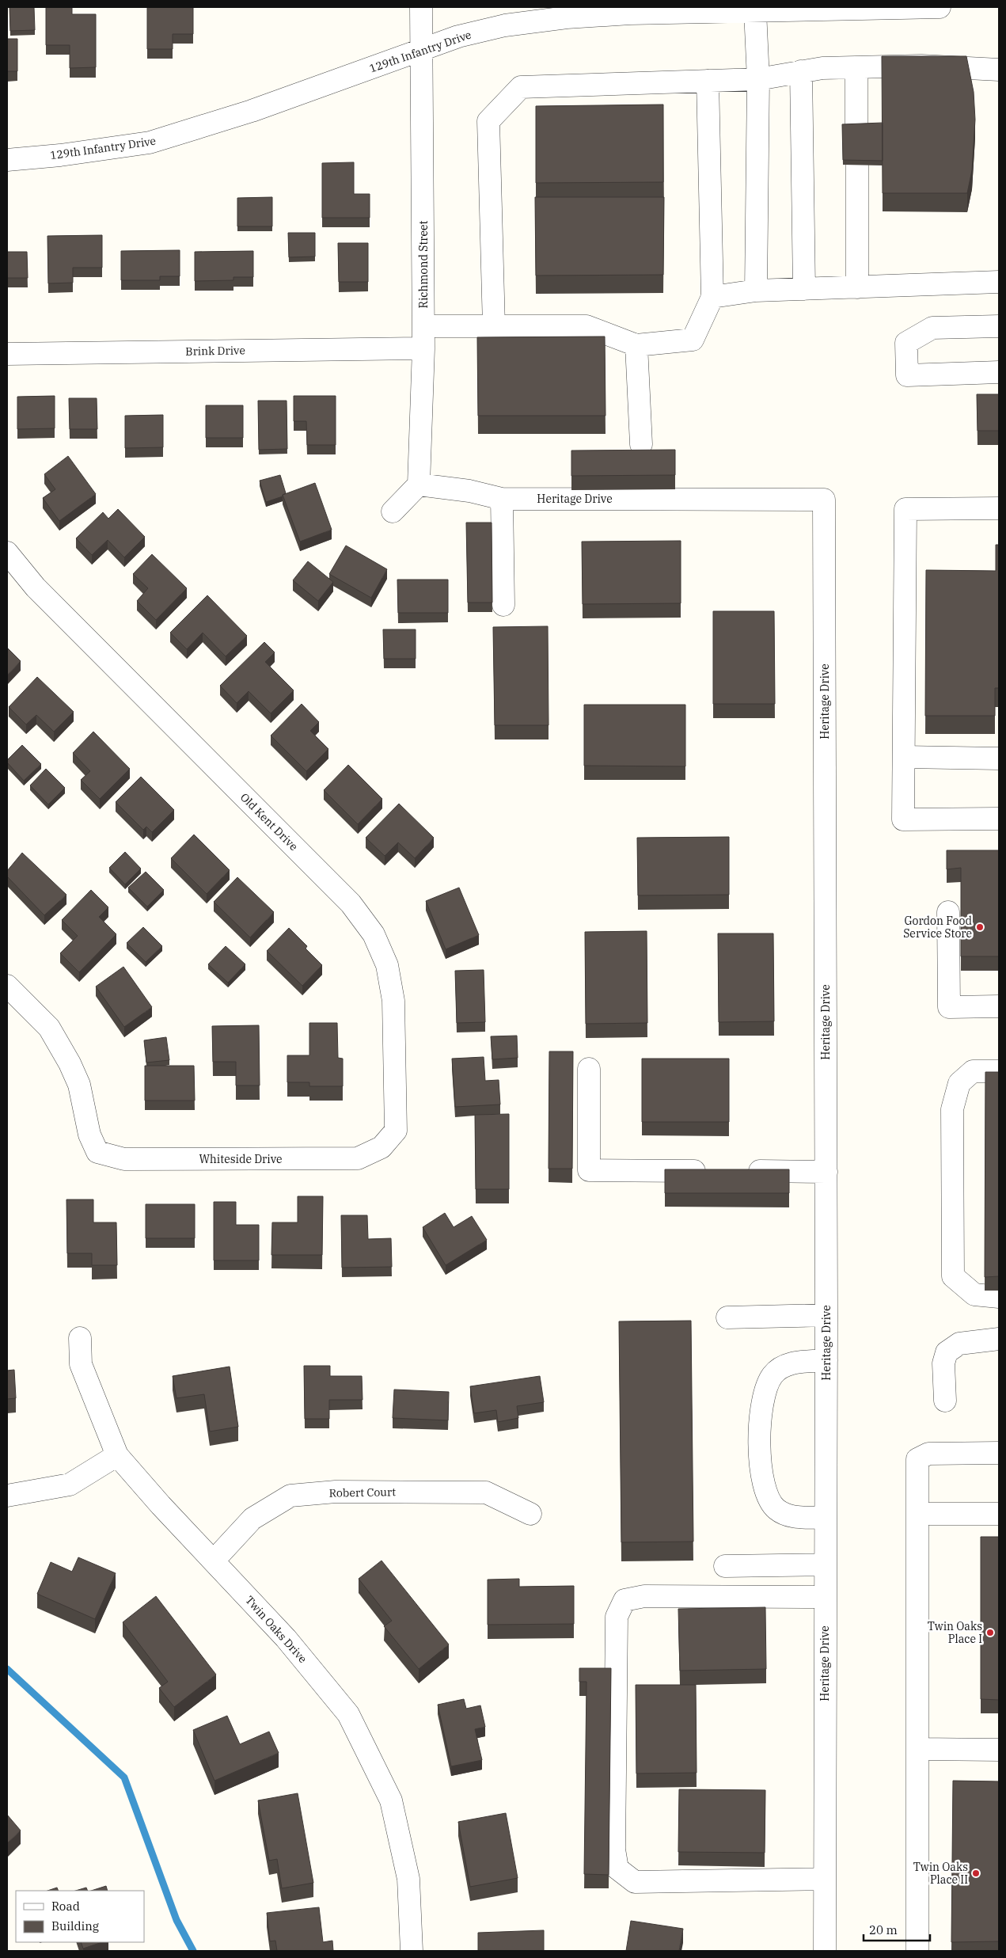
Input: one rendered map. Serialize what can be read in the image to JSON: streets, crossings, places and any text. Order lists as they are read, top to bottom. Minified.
{"streets":{"street":["129th Infantry Drive","Richmond Street","Brink Drive","Heritage Drive","Old Kent Drive","Whiteside Drive","Robert Court","Twin Oaks Drive"]},"crossings":[["129th Infantry Drive","Richmond Street"],["Richmond Street","Brink Drive"],["Richmond Street","Heritage Drive"],["Old Kent Drive","Whiteside Drive"],["Robert Court","Twin Oaks Drive"]],"places":["Gordon Food Service Store","Twin Oaks Place I","Twin Oaks Place II"],"legend":["Road","Building"],"scale_bar":"20 m"}
